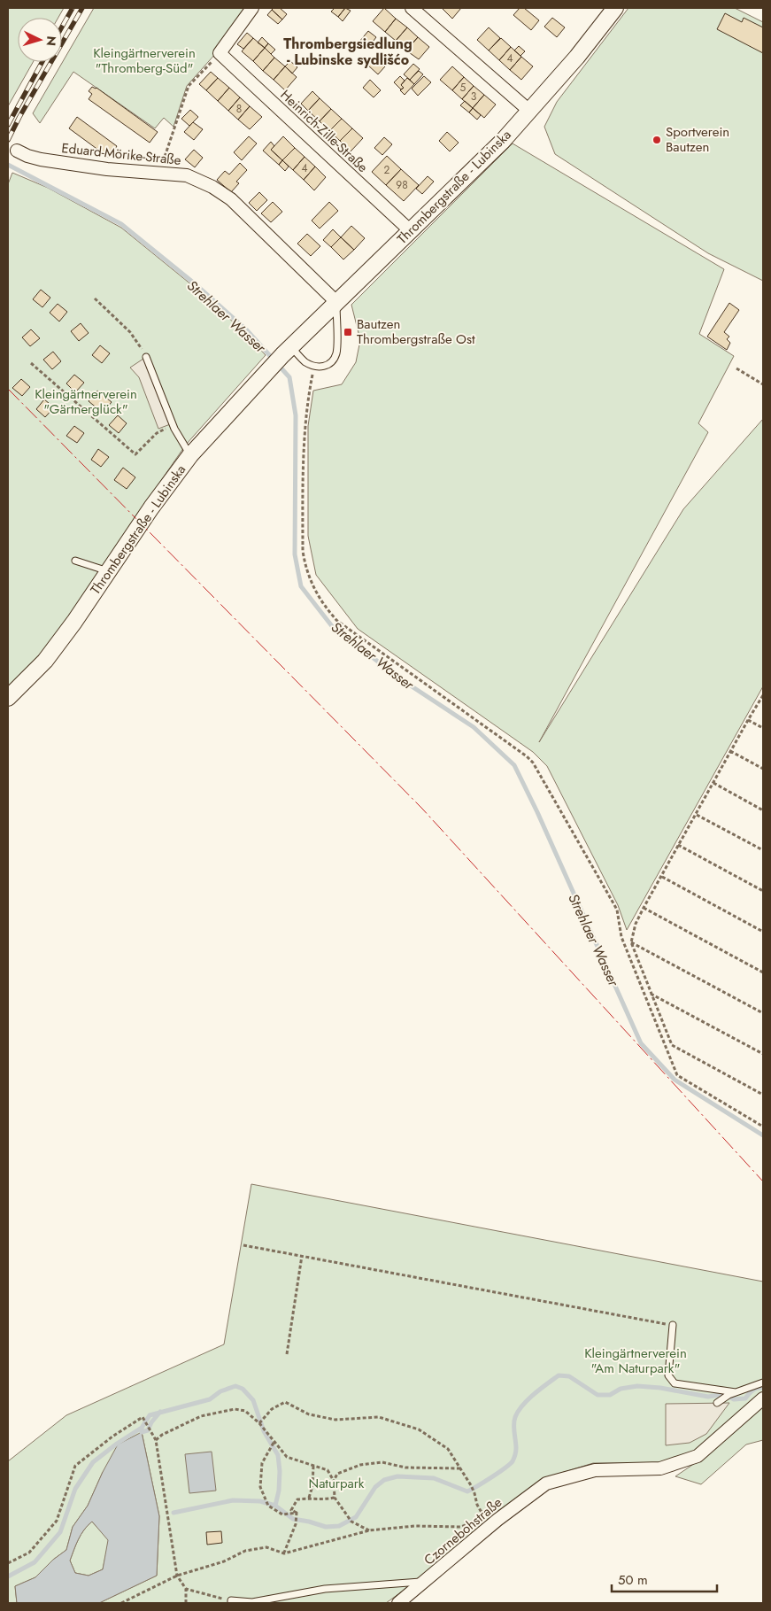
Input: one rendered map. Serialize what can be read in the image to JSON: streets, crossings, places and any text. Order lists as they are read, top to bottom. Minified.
{"streets":{"street":["Heinrich-Zille-Straße","Eduard-Mörike-Straße","Thrombergstraße - Lubinska","Czornebohstraße"]},"crossings":[["Heinrich-Zille-Straße","Thrombergstraße - Lubinska"],["Eduard-Mörike-Straße","Thrombergstraße - Lubinska"]],"districts":["Thrombergsiedlung - Lubinske sydlišćo"],"water":["Strehlaer Wasser"],"parks":["Kleingärtnerverein \"Thromberg-Süd\"","Kleingärtnerverein \"Gärtnerglück\"","Kleingärtnerverein \"Am Naturpark\"","Naturpark"],"places":{"other":["Sportverein Bautzen"],"transit":["Bautzen Thrombergstraße Ost"]},"house_numbers":["4","5","3","8","4","2","98"],"scale_bar":"50 m","north":"right"}
